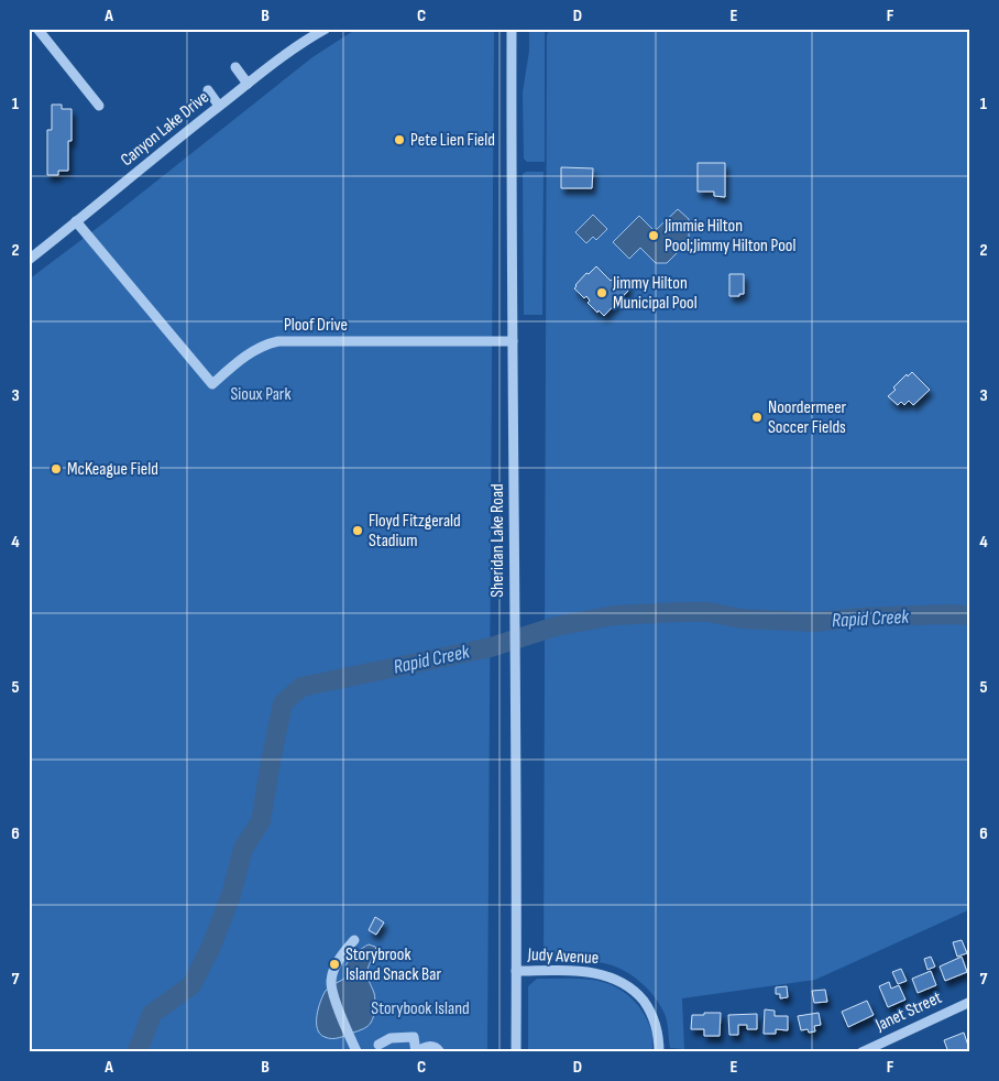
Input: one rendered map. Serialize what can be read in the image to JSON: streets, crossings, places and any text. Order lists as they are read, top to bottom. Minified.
{"streets":{"street":["Canyon Lake Drive","Ploof Drive","Sheridan Lake Road","Judy Avenue","Janet Street"]},"crossings":[["Canyon Lake Drive","Ploof Drive"],["Ploof Drive","Sheridan Lake Road"],["Sheridan Lake Road","Judy Avenue"]],"water":["Rapid Creek"],"parks":["Sioux Park","Storybook Island"],"places":["Pete Lien Field","Jimmie Hilton Pool;Jimmy Hilton Pool","Jimmy Hilton Municipal Pool","Noordermeer Soccer Fields","McKeague Field","Floyd Fitzgerald Stadium","Storybrook Island Snack Bar"],"grid":{"columns":["A","B","C","D","E","F"],"rows":["1","2","3","4","5","6","7"]}}
